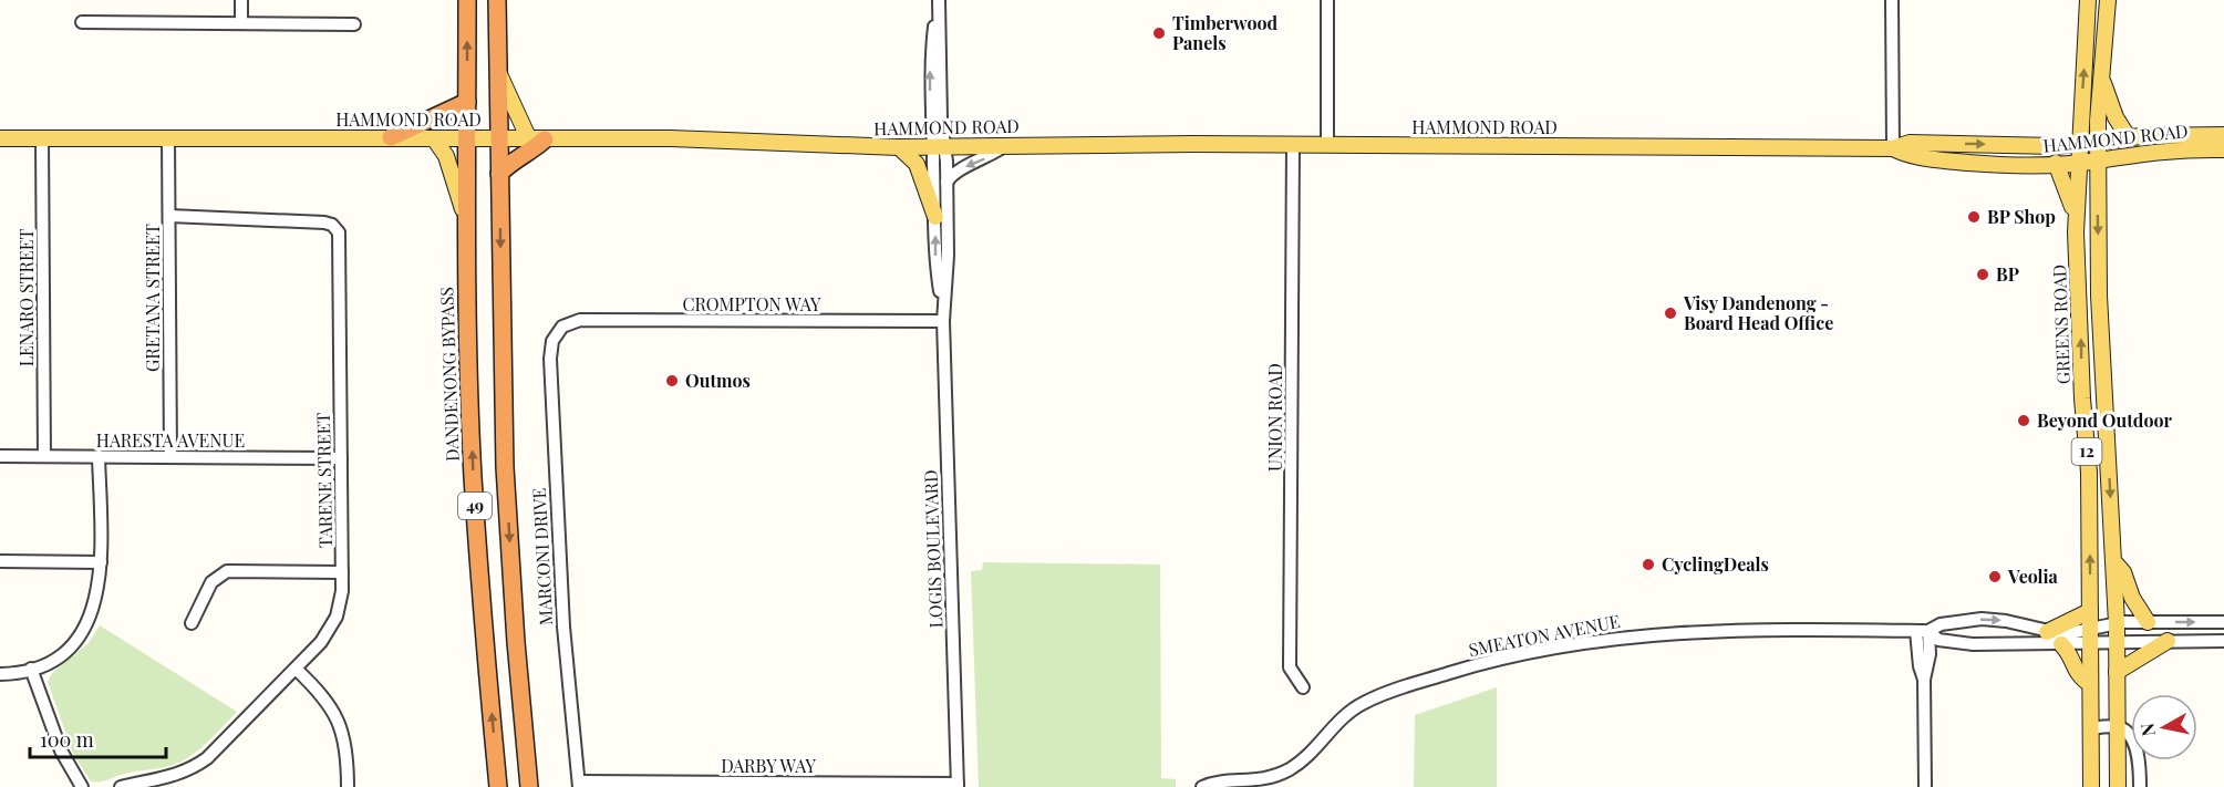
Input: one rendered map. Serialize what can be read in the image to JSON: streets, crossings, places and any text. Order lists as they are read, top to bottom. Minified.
{"streets":{"highway":["DANDENONG BYPASS","49"],"main road":["HAMMOND ROAD","GREENS ROAD","12"],"street":["LENARO STREET","GRETANA STREET","CROMPTON WAY","UNION ROAD","HARESTA AVENUE","TARENE STREET","LOGIS BOULEVARD","MARCONI DRIVE","SMEATON AVENUE","DARBY WAY"]},"crossings":[["HAMMOND ROAD","LENARO STREET"],["HAMMOND ROAD","GRETANA STREET"],["HAMMOND ROAD","GREENS ROAD"],["HAMMOND ROAD","DANDENONG BYPASS"],["HAMMOND ROAD","UNION ROAD"],["HAMMOND ROAD","49"],["HAMMOND ROAD","LOGIS BOULEVARD"],["LENARO STREET","HARESTA AVENUE"],["GRETANA STREET","HARESTA AVENUE"],["GRETANA STREET","TARENE STREET"],["CROMPTON WAY","LOGIS BOULEVARD"],["CROMPTON WAY","MARCONI DRIVE"],["GREENS ROAD","SMEATON AVENUE"],["HARESTA AVENUE","TARENE STREET"],["LOGIS BOULEVARD","DARBY WAY"],["MARCONI DRIVE","DARBY WAY"]],"places":["Timberwood Panels","BP Shop","BP","Visy Dandenong - Board Head Office","Outmos","Beyond Outdoor","CyclingDeals","Veolia"],"scale_bar":"100 m","north":"left"}
